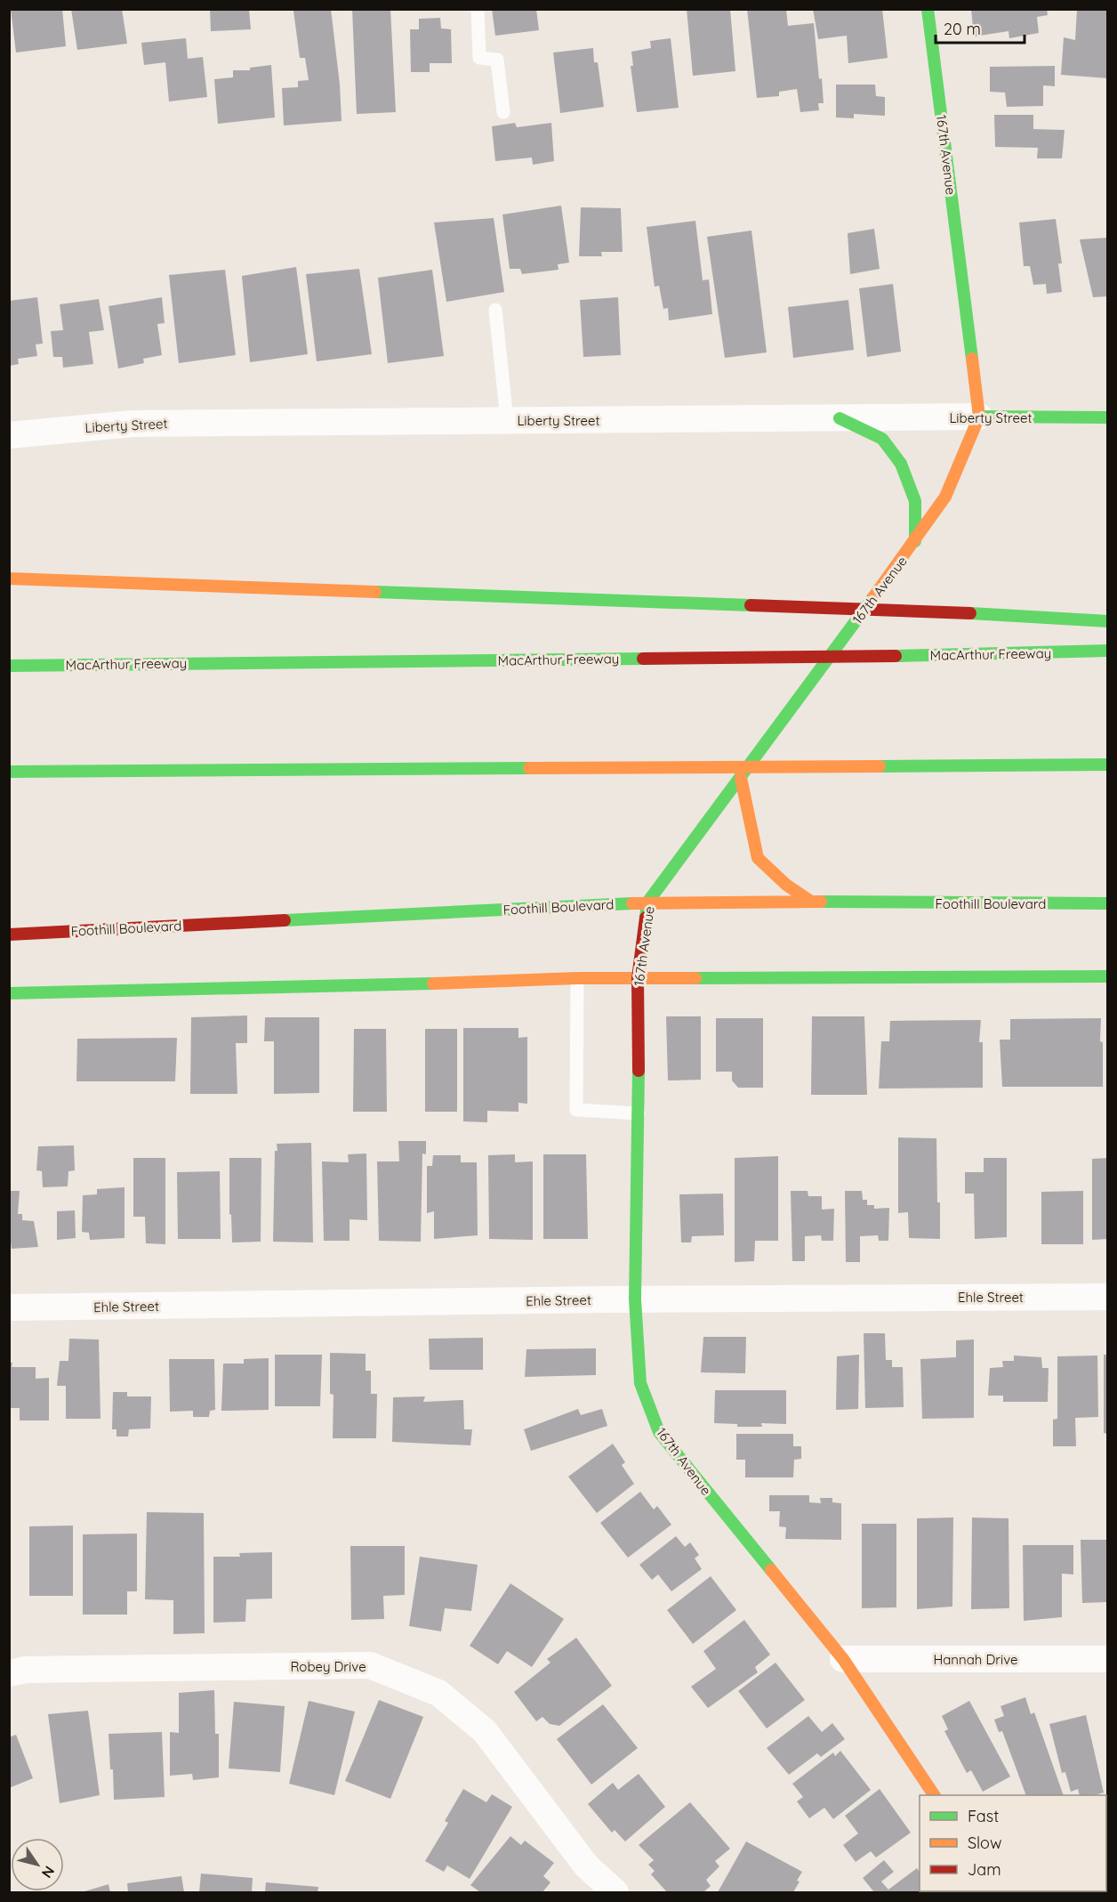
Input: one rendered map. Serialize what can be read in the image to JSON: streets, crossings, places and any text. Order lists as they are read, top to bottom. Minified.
{"streets":{"main road":["167th Avenue","Liberty Street","MacArthur Freeway","Foothill Boulevard"],"street":["Ehle Street","Hannah Drive","Robey Drive"]},"crossings":[["167th Avenue","Liberty Street"],["167th Avenue","Foothill Boulevard"],["167th Avenue","Ehle Street"],["167th Avenue","Hannah Drive"]],"legend":["Fast","Slow","Jam"],"scale_bar":"20 m","north":"bottom right"}
